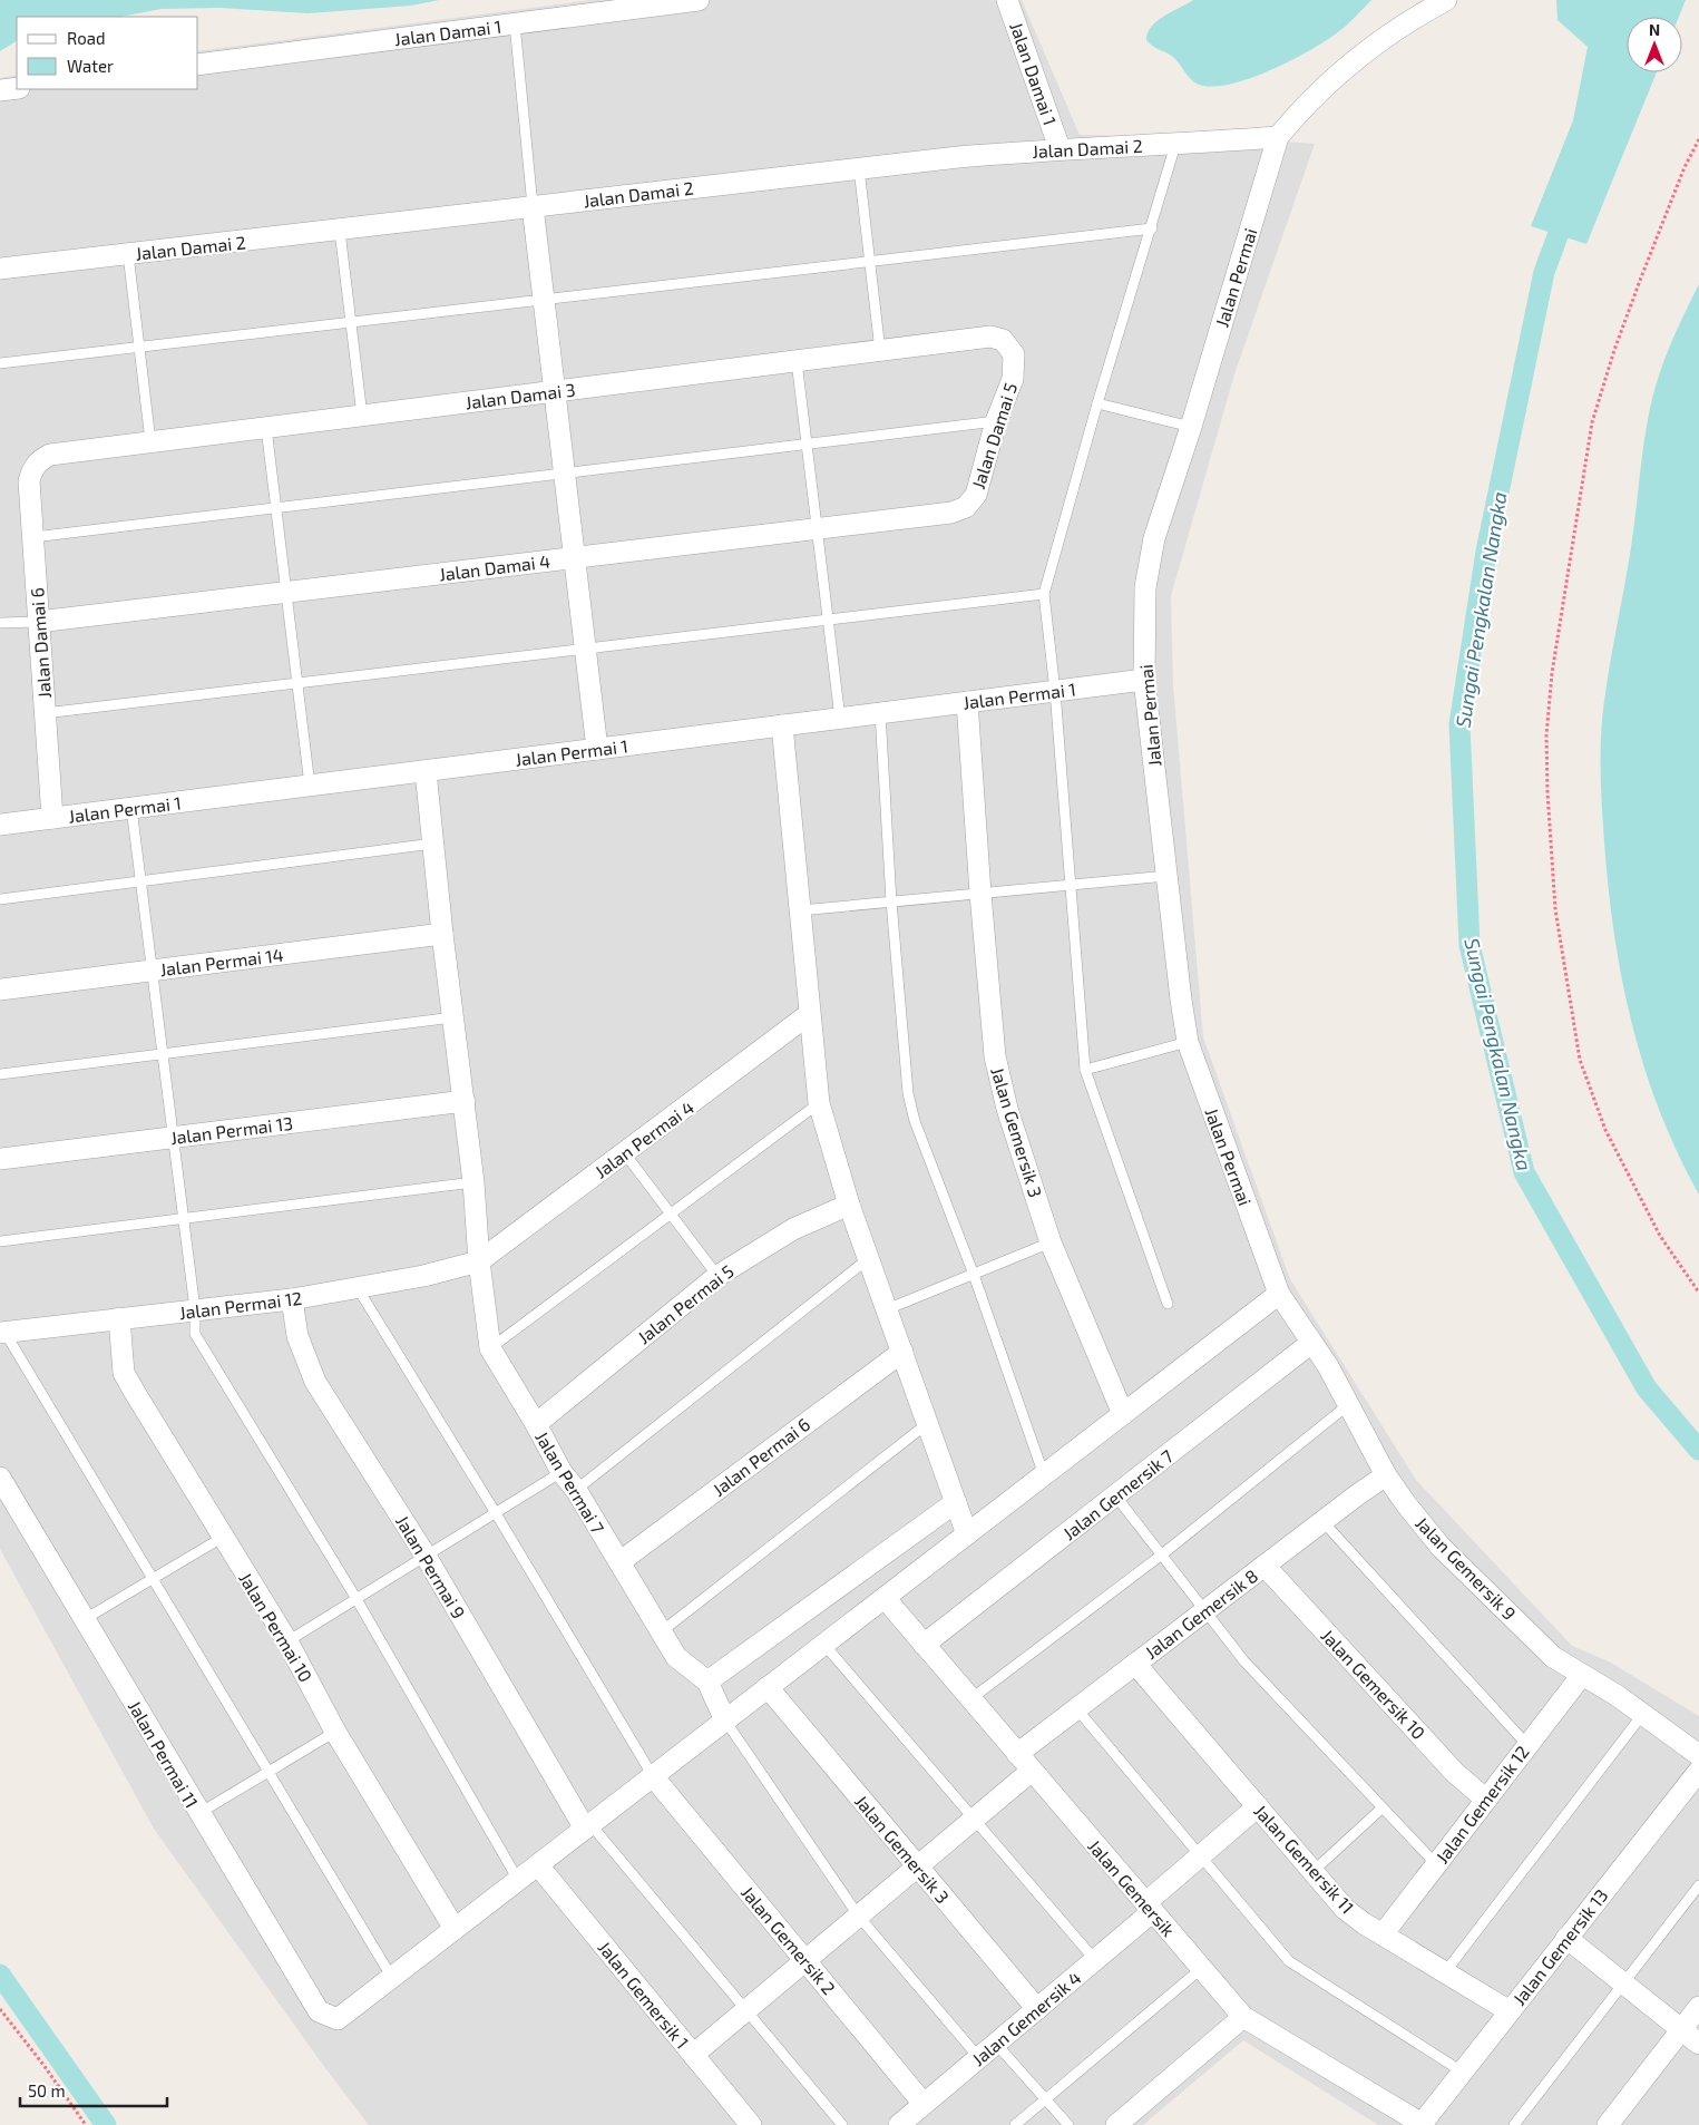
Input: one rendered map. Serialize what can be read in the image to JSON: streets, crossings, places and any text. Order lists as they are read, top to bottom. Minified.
{"streets":{"street":["Jalan Damai 1","Jalan Damai 2","Jalan Permai","Jalan Damai 3","Jalan Damai 5","Jalan Damai 4","Jalan Damai 6","Jalan Permai 1","Jalan Permai 14","Jalan Permai 13","Jalan Gemersik 3","Jalan Permai 4","Jalan Permai 5","Jalan Permai 12","Jalan Permai 6","Jalan Permai 7","Jalan Gemersik 7","Jalan Permai 9","Jalan Gemersik 9","Jalan Gemersik 8","Jalan Permai 10","Jalan Gemersik 10","Jalan Permai 11","Jalan Gemersik 12","Jalan Gemersik 11","Jalan Gemersik","Jalan Gemersik 2","Jalan Gemersik 13","Jalan Gemersik 1","Jalan Gemersik 4"]},"crossings":[["Jalan Damai 1","Jalan Damai 2"],["Jalan Damai 2","Jalan Permai"],["Jalan Permai","Jalan Permai 1"],["Jalan Permai","Jalan Gemersik 9"],["Jalan Damai 3","Jalan Damai 5"],["Jalan Damai 3","Jalan Damai 6"],["Jalan Damai 5","Jalan Damai 4"],["Jalan Damai 4","Jalan Damai 6"],["Jalan Damai 6","Jalan Permai 1"],["Jalan Permai 1","Jalan Gemersik 3"],["Jalan Permai 1","Jalan Permai 7"],["Jalan Permai 14","Jalan Permai 7"],["Jalan Permai 13","Jalan Permai 7"],["Jalan Gemersik 3","Jalan Gemersik 4"],["Jalan Permai 4","Jalan Permai 12"],["Jalan Permai 4","Jalan Permai 7"],["Jalan Permai 5","Jalan Permai 7"],["Jalan Permai 12","Jalan Permai 7"],["Jalan Permai 12","Jalan Permai 9"],["Jalan Permai 12","Jalan Permai 10"],["Jalan Permai 6","Jalan Permai 7"],["Jalan Gemersik 7","Jalan Gemersik 9"],["Jalan Gemersik 7","Jalan Gemersik"],["Jalan Gemersik 9","Jalan Gemersik 8"],["Jalan Gemersik 9","Jalan Gemersik 12"],["Jalan Gemersik 8","Jalan Gemersik 10"],["Jalan Gemersik 8","Jalan Gemersik 11"],["Jalan Gemersik 8","Jalan Gemersik"],["Jalan Gemersik 10","Jalan Gemersik 12"],["Jalan Gemersik 12","Jalan Gemersik 11"],["Jalan Gemersik 11","Jalan Gemersik 13"],["Jalan Gemersik 11","Jalan Gemersik 4"],["Jalan Gemersik","Jalan Gemersik 13"],["Jalan Gemersik","Jalan Gemersik 4"],["Jalan Gemersik 2","Jalan Gemersik 4"]],"water":["Sungai Pengkalan Nangka"],"legend":["Road","Water"],"scale_bar":"50 m","north":"top"}
